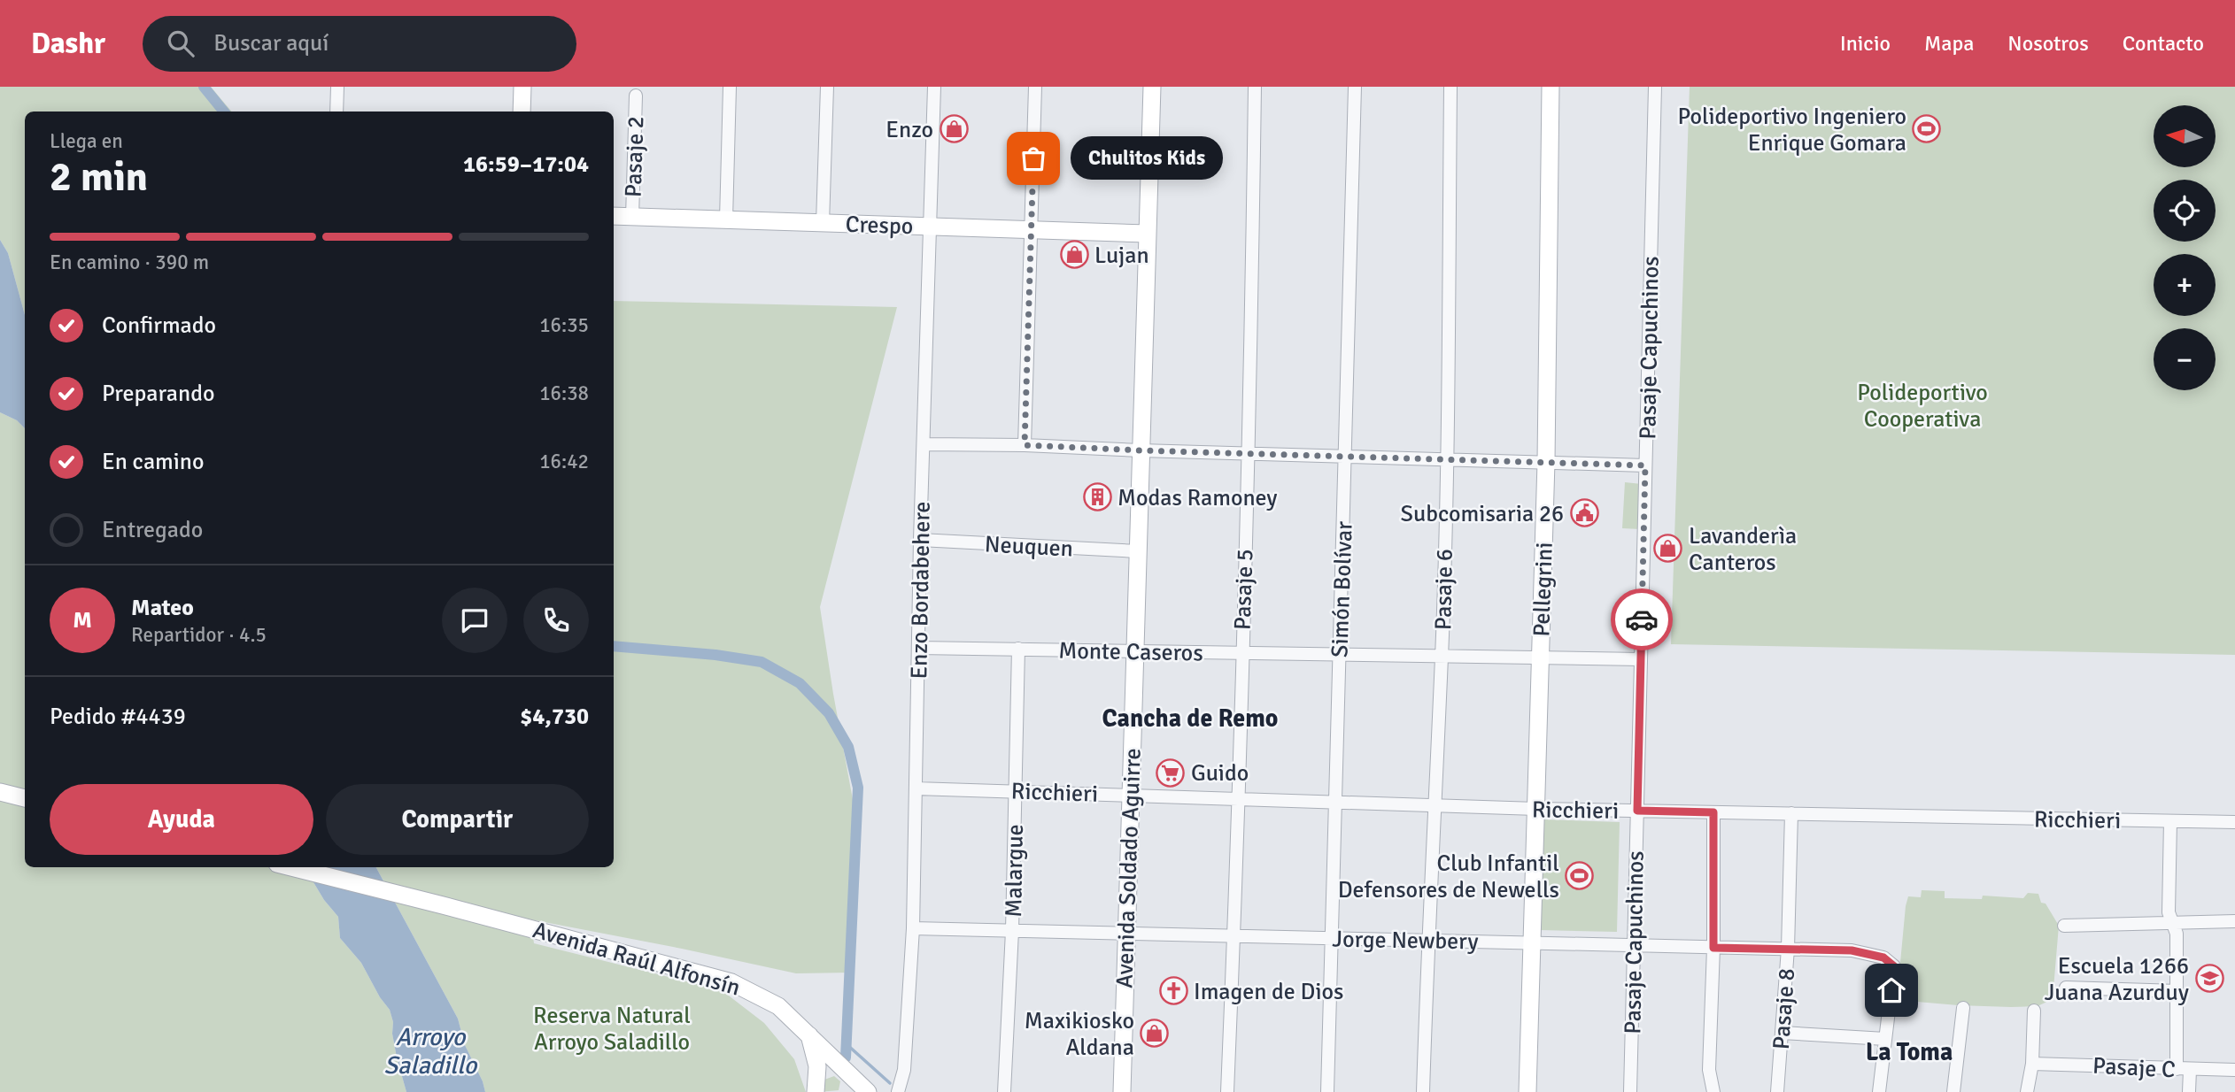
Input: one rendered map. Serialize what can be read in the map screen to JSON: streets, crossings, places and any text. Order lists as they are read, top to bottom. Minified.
{"streets":{"main road":["Crespo","Pellegrini","Avenida Soldado Aguirre","Avenida Raúl Alfonsín"],"street":["Pasaje 2","Pasaje Capuchinos","Neuquen","Pasaje 5","Simón Bolívar","Pasaje 6","Enzo Bordabehere","Monte Caseros","Ricchieri","Malargue","Jorge Newbery","Pasaje 8","Pasaje C"]},"crossings":[["Pasaje 2","Crespo"],["Crespo","Enzo Bordabehere"],["Crespo","Avenida Soldado Aguirre"],["Pasaje Capuchinos","Monte Caseros"],["Pasaje Capuchinos","Ricchieri"],["Pasaje Capuchinos","Jorge Newbery"],["Neuquen","Enzo Bordabehere"],["Neuquen","Avenida Soldado Aguirre"],["Pasaje 5","Monte Caseros"],["Pasaje 5","Ricchieri"],["Pasaje 5","Jorge Newbery"],["Simón Bolívar","Monte Caseros"],["Simón Bolívar","Ricchieri"],["Simón Bolívar","Jorge Newbery"],["Pasaje 6","Monte Caseros"],["Pasaje 6","Ricchieri"],["Pasaje 6","Jorge Newbery"],["Pellegrini","Monte Caseros"],["Pellegrini","Ricchieri"],["Pellegrini","Jorge Newbery"],["Enzo Bordabehere","Monte Caseros"],["Enzo Bordabehere","Ricchieri"],["Enzo Bordabehere","Jorge Newbery"],["Monte Caseros","Avenida Soldado Aguirre"],["Monte Caseros","Malargue"],["Ricchieri","Avenida Soldado Aguirre"],["Ricchieri","Malargue"],["Ricchieri","Pasaje 8"],["Avenida Soldado Aguirre","Jorge Newbery"],["Malargue","Jorge Newbery"],["Jorge Newbery","Pasaje 8"]],"districts":["Cancha de Remo","La Toma"],"water":["Arroyo Saladillo"],"parks":["Polideportivo Cooperativa","Reserva Natural Arroyo Saladillo"],"places":{"shop":["Enzo","Lujan","Lavanderìa Canteros","Maxikiosko Aldana"],"sports":["Polideportivo Ingeniero Enrique Gomara","Club Infantil Defensores de Newells"],"other":["Chulitos Kids"],"building":["Modas Ramoney"],"public building":["Subcomisaria 26"],"supermarket":["Guido"],"school or university":["Escuela 1266 Juana Azurduy"],"church":["Imagen de Dios"]},"north":"left","page":{"header":"Dashr","search":"Buscar aquí","nav":["Inicio","Mapa","Nosotros","Contacto"],"map_buttons":["+","−"],"heading":["2 min","Llega en","16:59–17:04"],"panel":["Mateo","Repartidor · 4.5","Pedido #4439","$4,730"],"bubble":"Chulitos Kids","bar":"En camino · 390 m","list":[["Confirmado","16:35"],["Preparando","16:38"],["En camino","16:42"],"Entregado"],"round":"M","buttons":["Ayuda","Compartir"]}}
